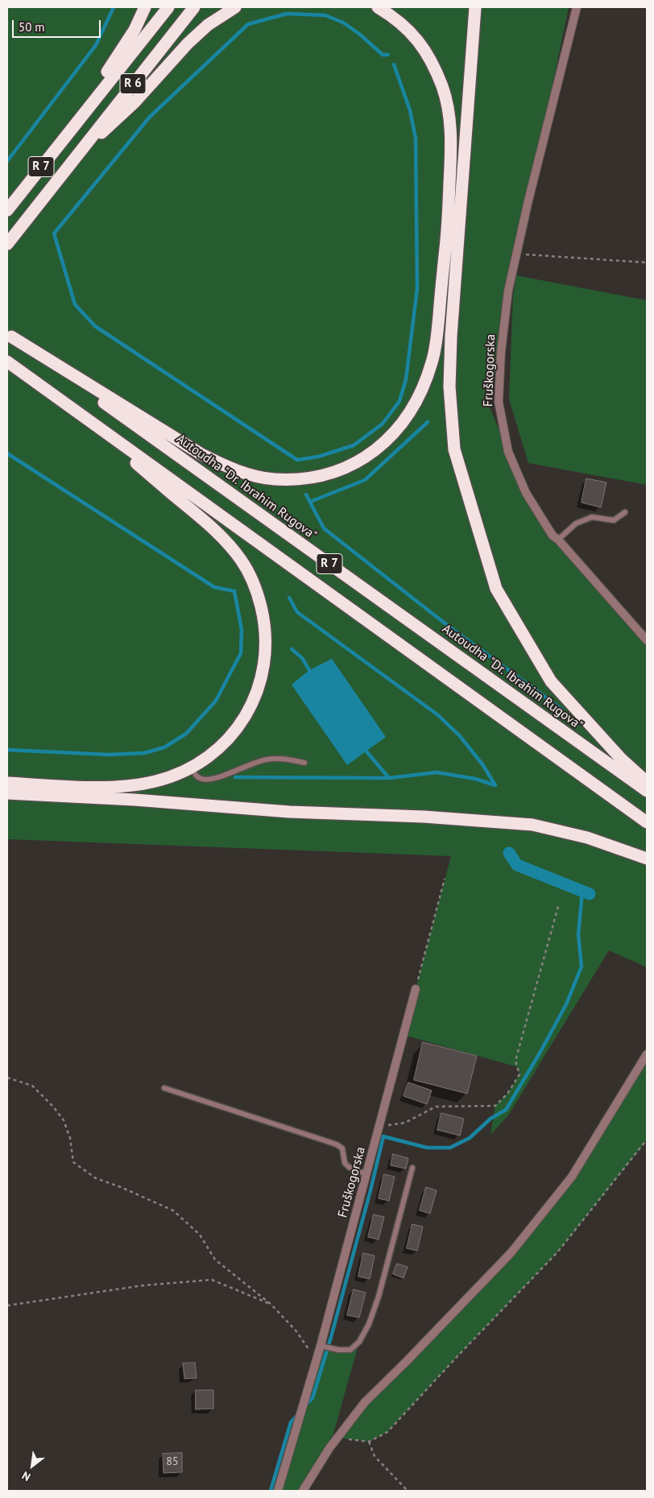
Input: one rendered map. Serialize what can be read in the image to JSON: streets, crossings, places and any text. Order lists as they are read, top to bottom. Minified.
{"streets":{"highway":["R 6","R 7","Autoudha \"Dr. Ibrahim Rugova\""],"street":["Fruškogorska"]},"crossings":[["R 6","R 7"]],"house_numbers":["85"],"scale_bar":"50 m","north":"bottom left"}
